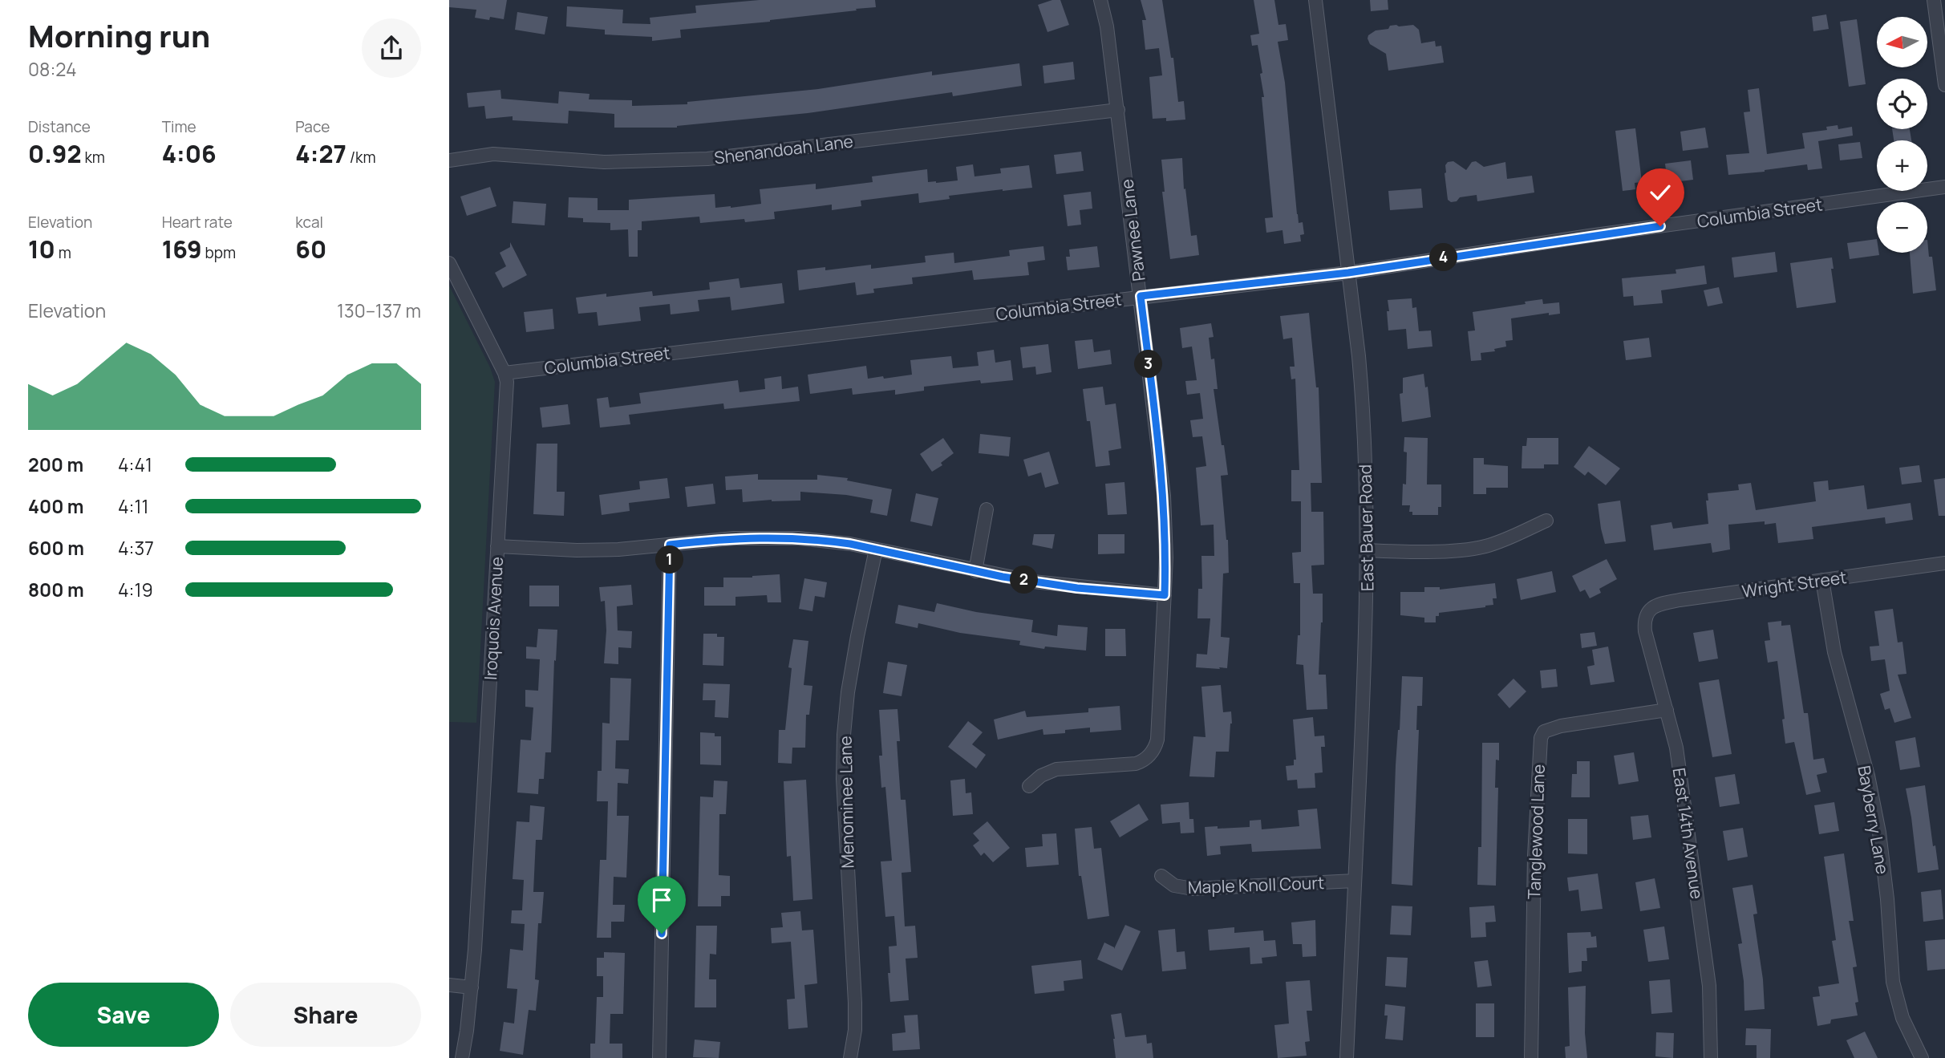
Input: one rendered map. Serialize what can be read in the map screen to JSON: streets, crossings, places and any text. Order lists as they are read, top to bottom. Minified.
{"streets":{"street":["Shenandoah Lane","Columbia Street","Pawnee Lane","East Bauer Road","Wright Street","Iroquois Avenue","Menominee Lane","Bayberry Lane","Tanglewood Lane","East 14th Avenue","Maple Knoll Court"]},"crossings":[["Shenandoah Lane","Pawnee Lane"],["Columbia Street","Pawnee Lane"],["Columbia Street","East Bauer Road"],["Columbia Street","Iroquois Avenue"],["East Bauer Road","Maple Knoll Court"],["Wright Street","Bayberry Lane"],["Wright Street","East 14th Avenue"],["Tanglewood Lane","East 14th Avenue"]],"north":"left","page":{"heading":["Morning run","08:24"],"map_buttons":["+","−"],"stats":[["Distance","0.92 km"],["Time","4:06"],["Pace","4:27 /km"],["Elevation","10 m"],["Heart rate","169 bpm"],["kcal","60"]],"pins":["4","3","1","2"],"chart":["Elevation","130–137 m"],"list":[{"name":"200 m","note":"4:41"},{"name":"400 m","note":"4:11"},{"name":"600 m","note":"4:37"},{"name":"800 m","note":"4:19"}],"buttons":["Save","Share"]}}
